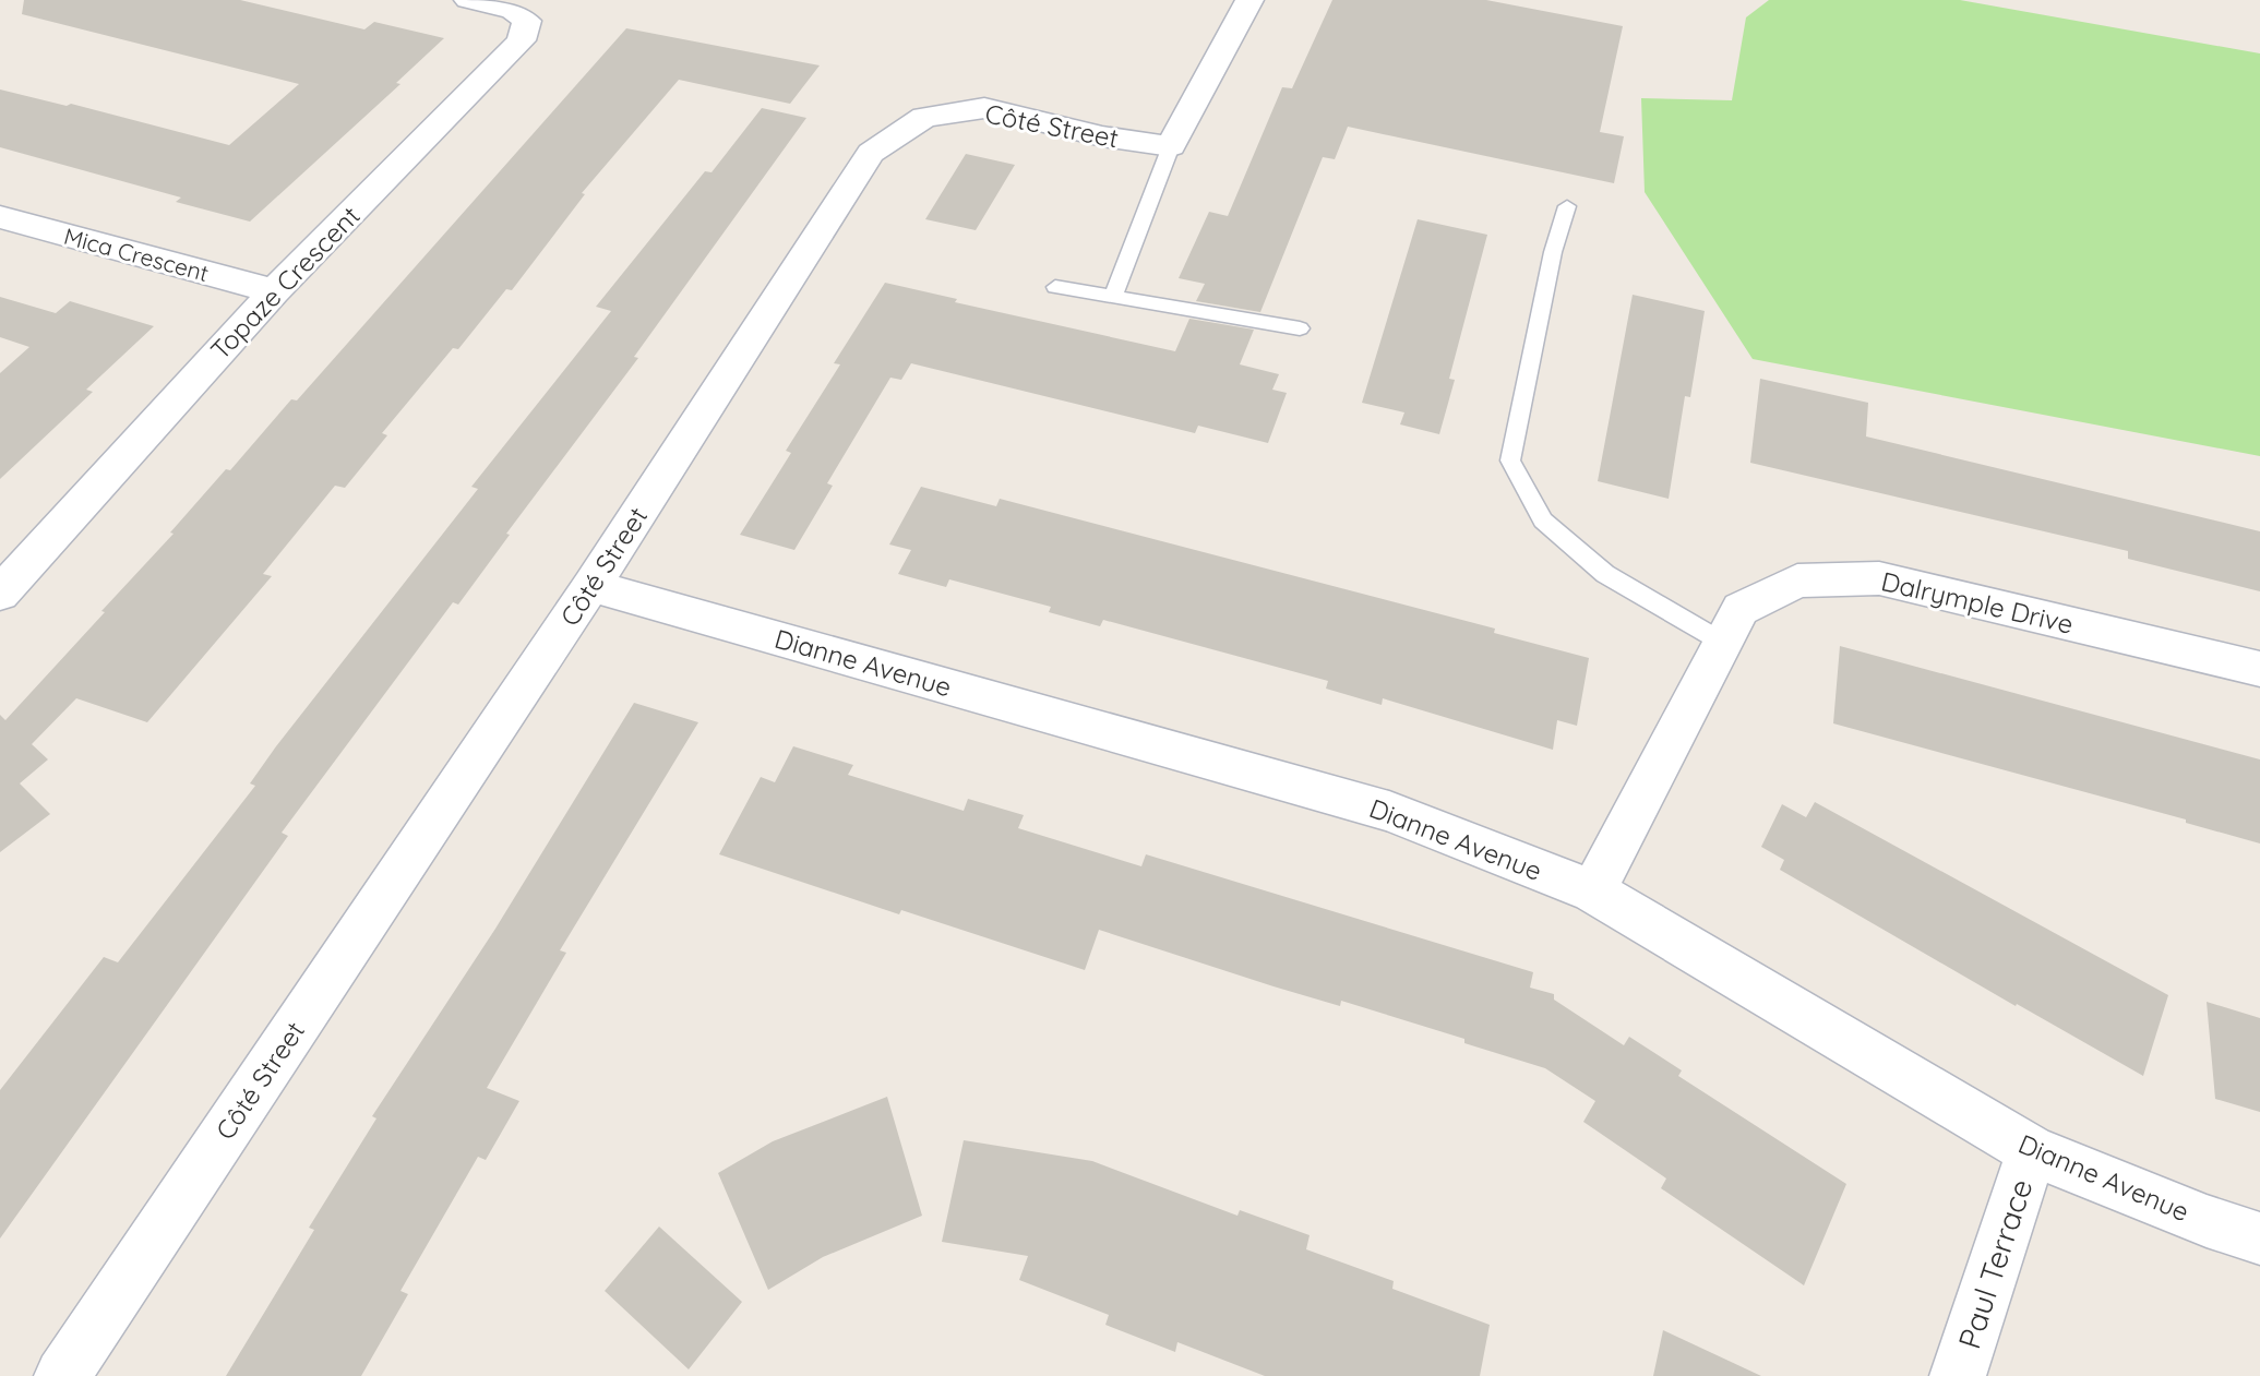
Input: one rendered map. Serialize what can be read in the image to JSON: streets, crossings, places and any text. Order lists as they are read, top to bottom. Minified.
{"streets":{"street":["Côté Street","Mica Crescent","Topaze Crescent","Dalrymple Drive","Dianne Avenue","Paul Terrace"]},"crossings":[["Côté Street","Dianne Avenue"],["Mica Crescent","Topaze Crescent"],["Dalrymple Drive","Dianne Avenue"],["Dianne Avenue","Paul Terrace"]]}
